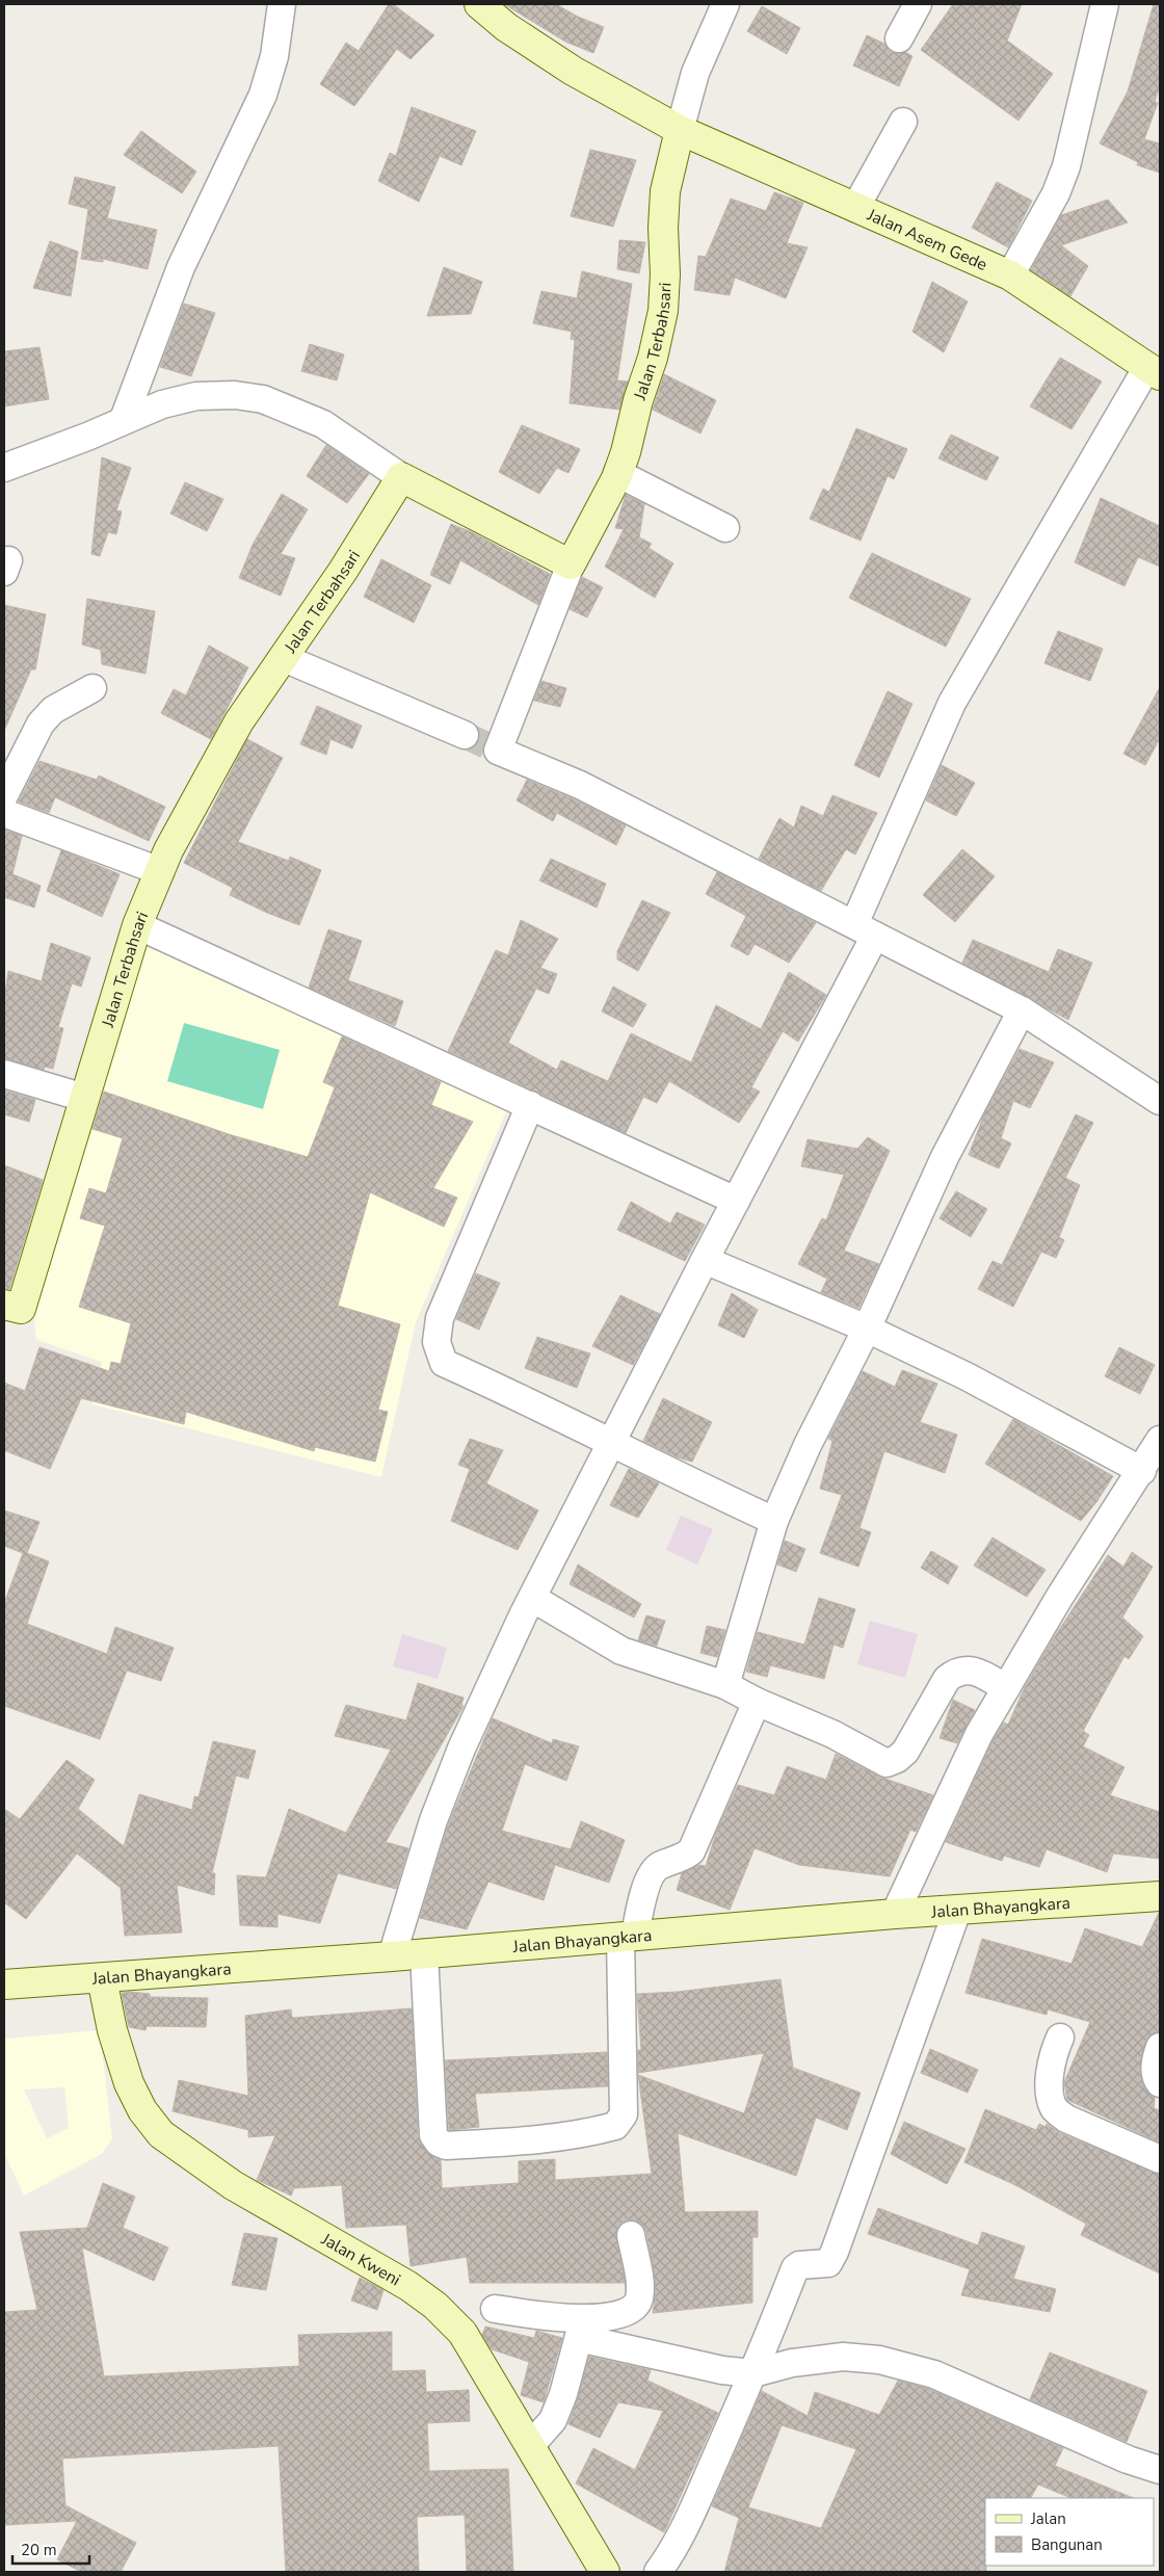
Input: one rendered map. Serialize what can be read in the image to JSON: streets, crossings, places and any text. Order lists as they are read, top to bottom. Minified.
{"streets":{"street":["Jalan Asem Gede","Jalan Terbahsari","Jalan Bhayangkara","Jalan Kweni"]},"crossings":[["Jalan Asem Gede","Jalan Terbahsari"],["Jalan Bhayangkara","Jalan Kweni"]],"legend":["Jalan","Bangunan"],"scale_bar":"20 m"}
